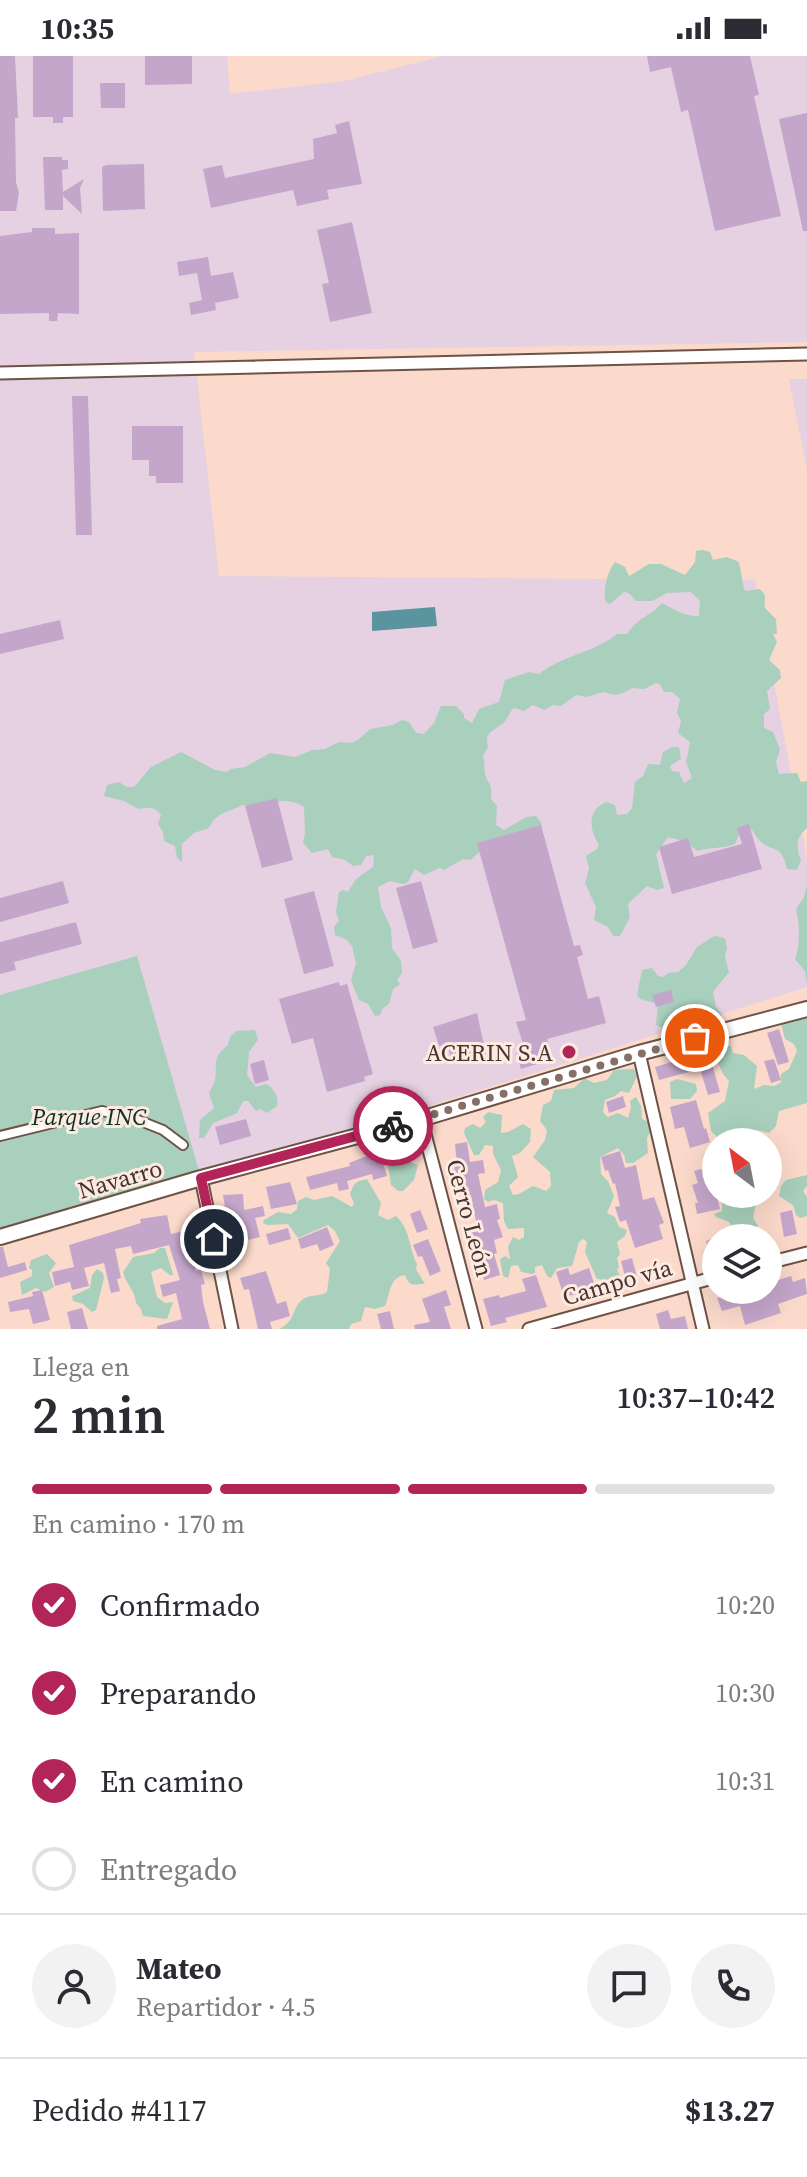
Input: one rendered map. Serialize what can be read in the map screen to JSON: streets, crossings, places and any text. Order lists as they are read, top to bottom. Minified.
{"streets":{"street":["Navarro","Cerro León","Campo vía"]},"crossings":[["Navarro","Cerro León"]],"parks":["Parque INC"],"places":["ACERIN S.A"],"north":"top left","page":{"status":"10:35","heading":["2 min","Llega en","10:37–10:42"],"panel":["Mateo","Repartidor · 4.5","Pedido #4117","$13.27"],"bar":"En camino · 170 m","list":[["Confirmado","10:20"],["Preparando","10:30"],["En camino","10:31"],"Entregado"]}}
